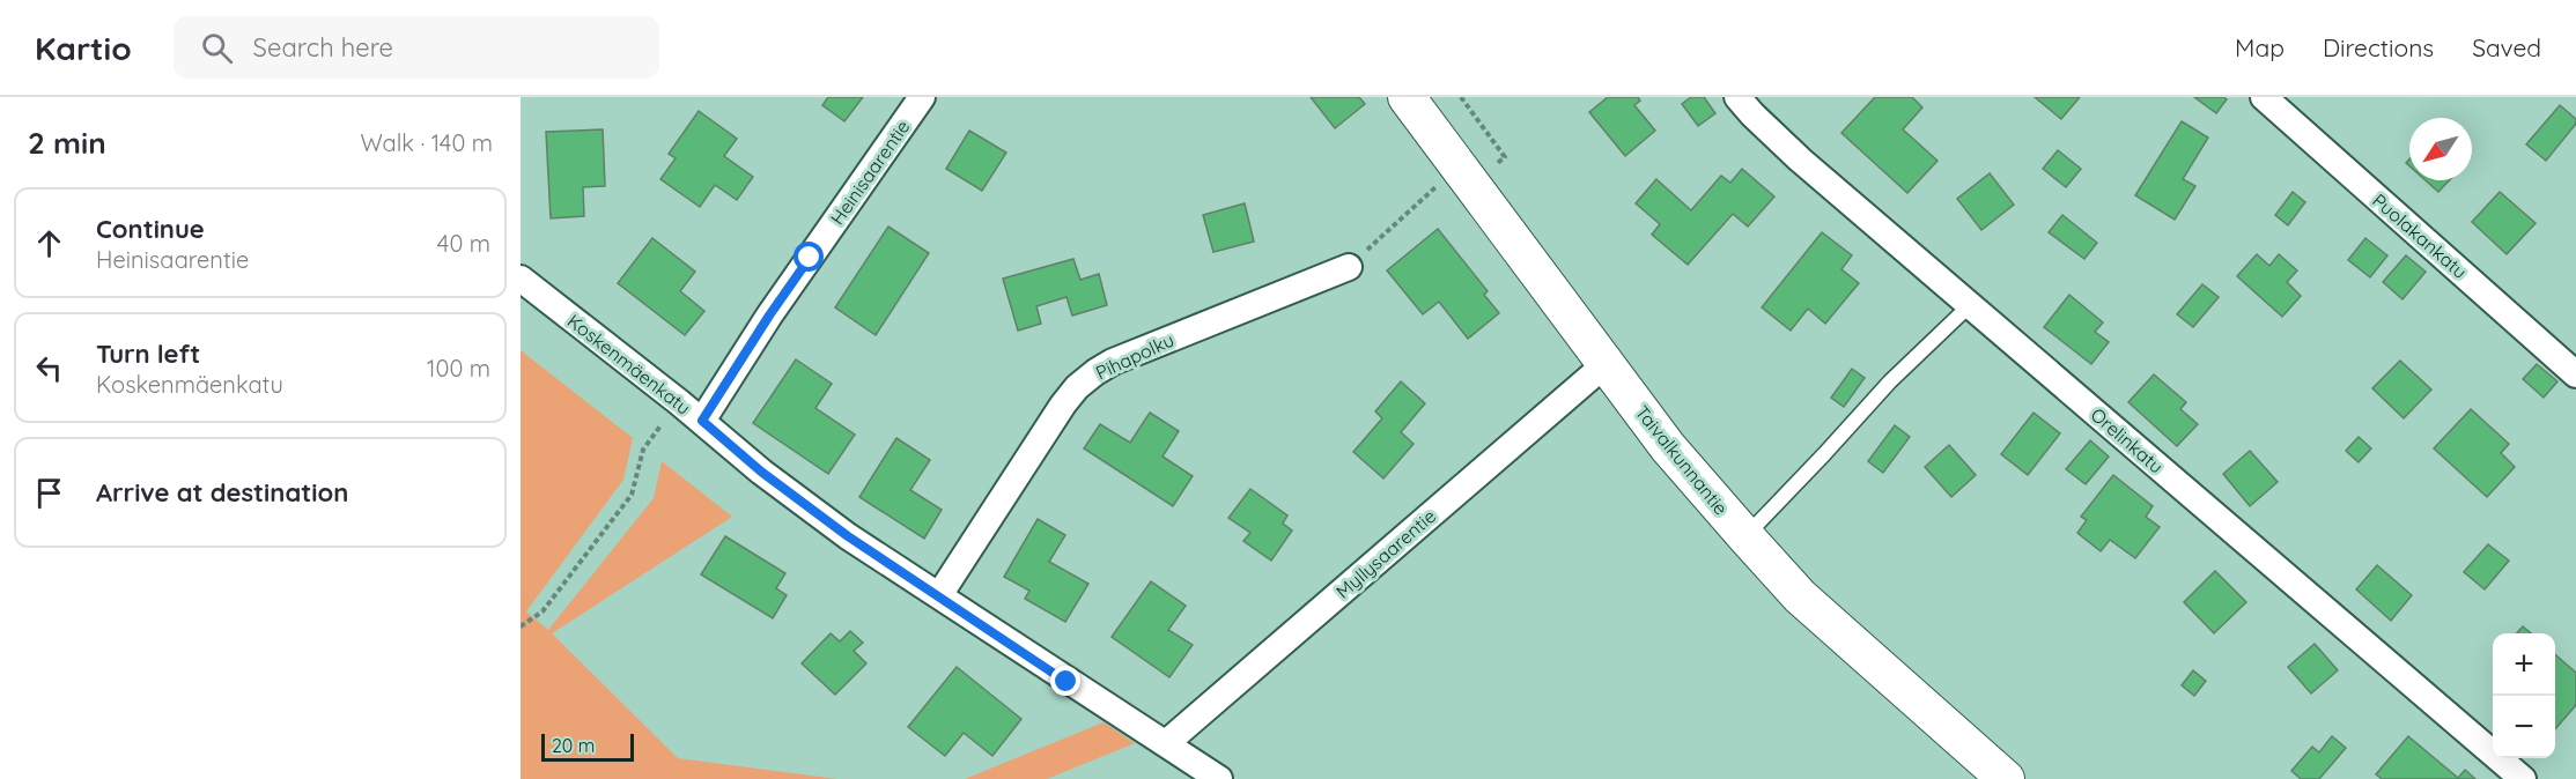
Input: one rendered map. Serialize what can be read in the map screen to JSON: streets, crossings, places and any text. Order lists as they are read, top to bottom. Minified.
{"streets":{"street":["Heinisaarentie","Puolakankatu","Pihapolku","Koskenmäenkatu","Orelinkatu","Taivalkunnantie","Myllysaarentie"]},"crossings":[["Heinisaarentie","Koskenmäenkatu"],["Pihapolku","Koskenmäenkatu"],["Koskenmäenkatu","Myllysaarentie"],["Taivalkunnantie","Myllysaarentie"]],"scale_bar":"20 m","north":"bottom left","page":{"header":"Kartio","search":"Search here","nav":["Map","Directions","Saved"],"heading":["2 min","Walk · 140 m"],"list":[["Continue","Heinisaarentie","40 m"],["Turn left","Koskenmäenkatu","100 m"],"Arrive at destination"],"map_buttons":["+","−"],"scale":"20 m"}}
